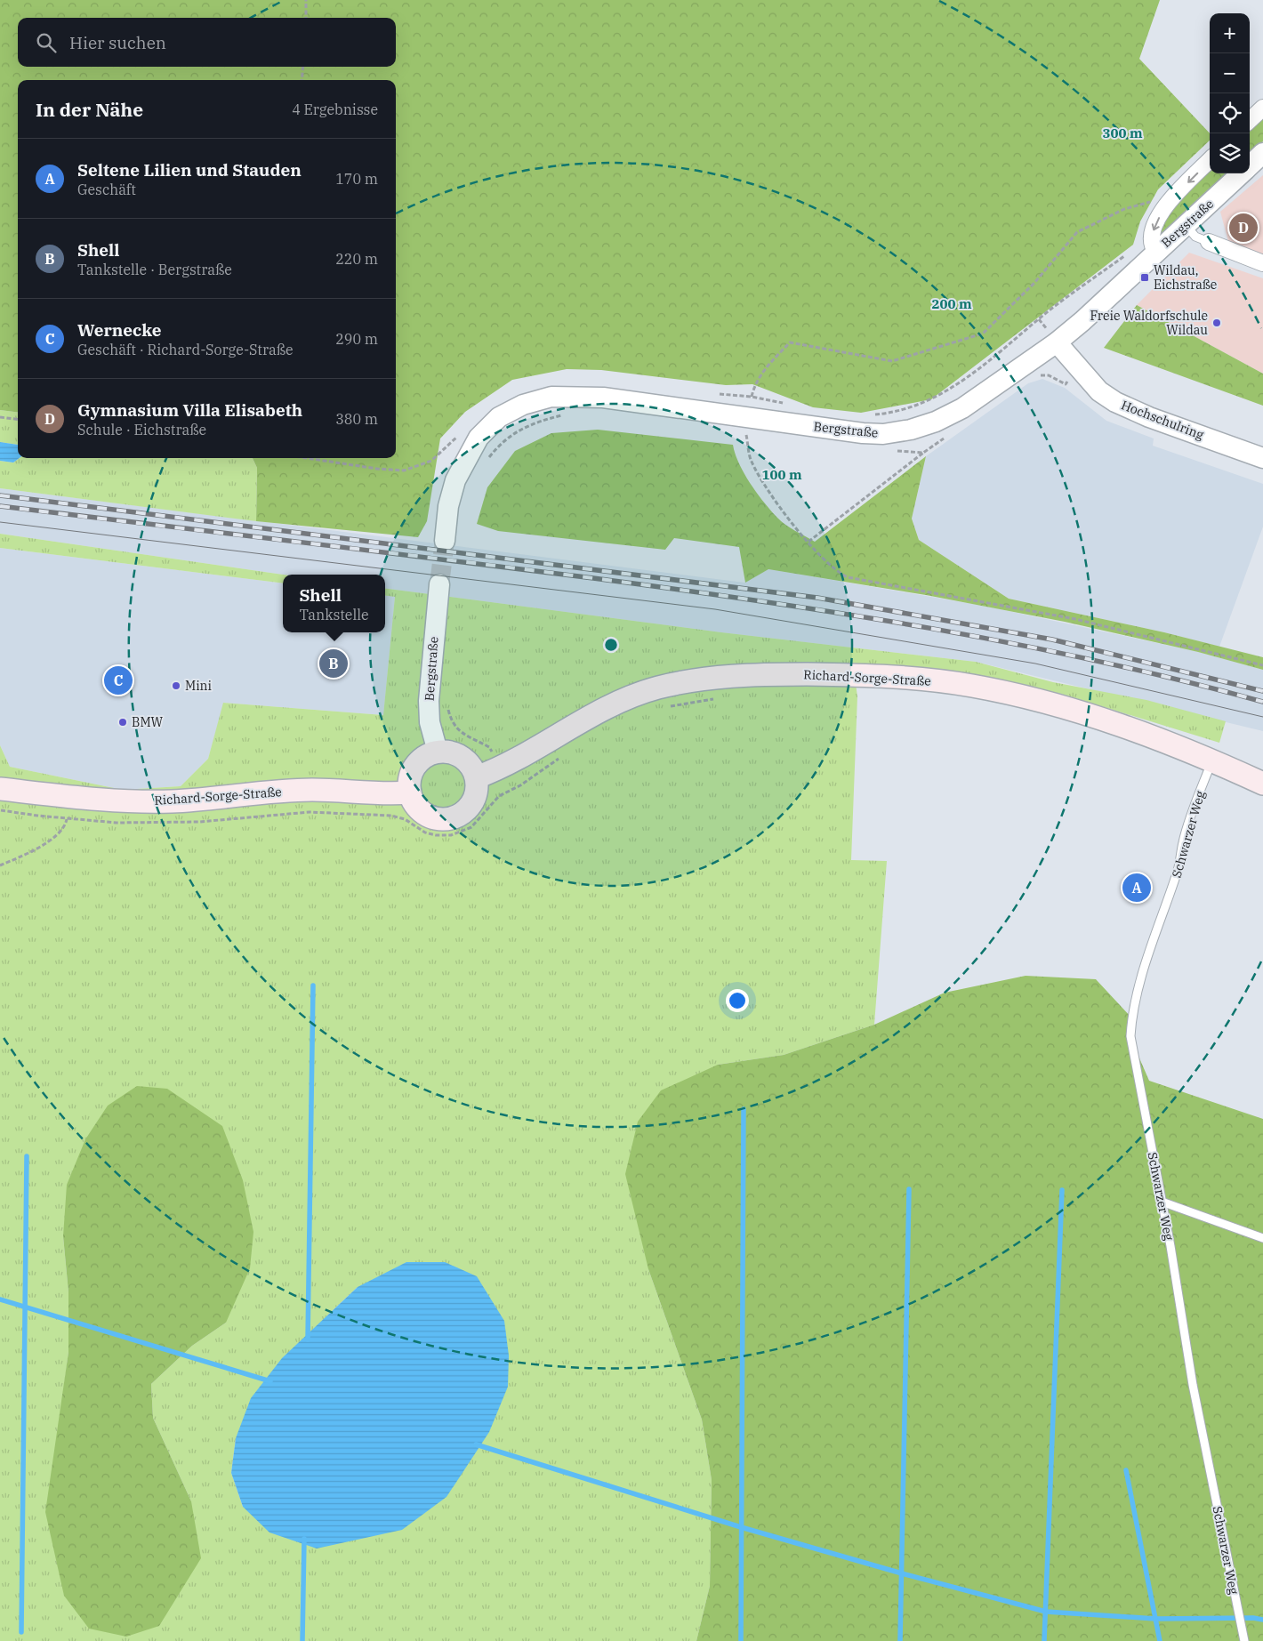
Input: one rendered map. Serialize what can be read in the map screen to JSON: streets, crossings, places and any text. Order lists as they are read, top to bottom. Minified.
{"streets":{"main road":["Richard-Sorge-Straße"],"street":["Bergstraße","Hochschulring"],"lane":["Schwarzer Weg"]},"crossings":[["Bergstraße","Hochschulring"],["Bergstraße","Richard-Sorge-Straße"],["Richard-Sorge-Straße","Schwarzer Weg"]],"places":{"transit":["Wildau, Eichstraße"],"other":["Freie Waldorfschule Wildau","Mini","BMW"]},"page":{"map_buttons":["+","−"],"search":"Hier suchen","heading":["In der Nähe","4 Ergebnisse"],"list":[{"mark":"A","name":"Seltene Lilien und Stauden","note":"Geschäft","value":"170 m"},{"mark":"B","name":"Shell","note":"Tankstelle · Bergstraße","value":"220 m"},{"mark":"C","name":"Wernecke","note":"Geschäft · Richard-Sorge-Straße","value":"290 m"},{"mark":"D","name":"Gymnasium Villa Elisabeth","note":"Schule · Eichstraße","value":"380 m"}],"pins":["D","B","C","A"],"popup":["Shell","Tankstelle"]},"rings":["300 m","200 m","100 m"]}
